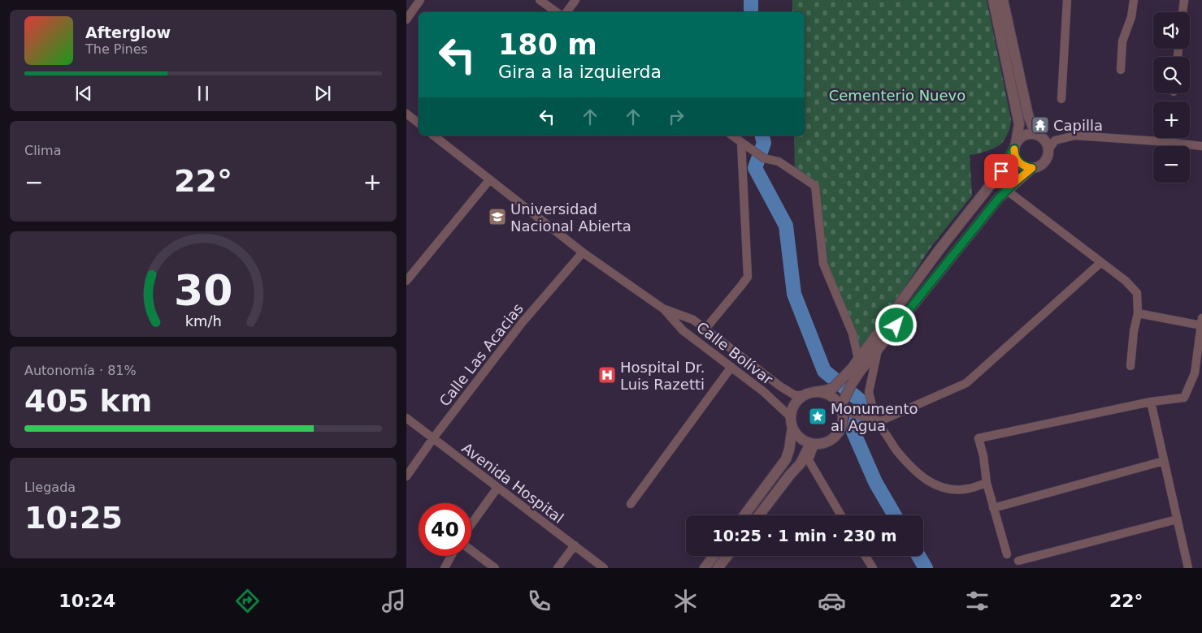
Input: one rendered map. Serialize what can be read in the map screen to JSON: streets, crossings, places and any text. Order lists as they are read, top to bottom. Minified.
{"streets":{"street":["Calle Bolívar","Calle Las Acacias","Avenida Hospital"]},"crossings":[["Calle Bolívar","Calle Las Acacias"],["Calle Las Acacias","Avenida Hospital"]],"parks":["Cementerio Nuevo"],"places":{"temple":["Capilla"],"school or university":["Universidad Nacional Abierta"],"hospital":["Hospital Dr. Luis Razetti"],"place":["Monumento al Agua"]},"page":{"map_buttons":["+","−"],"turn":["180 m","Gira a la izquierda"],"song":["Afterglow","The Pines"],"tile":["Clima",["Autonomía · 81%","405 km"],["Llegada","10:25"]],"heat":["−","22°","+"],"limit":"40","trip":"10:25 · 1 min · 230 m","tabs":["10:24","22°"],"gauge":["30","km/h"]}}
